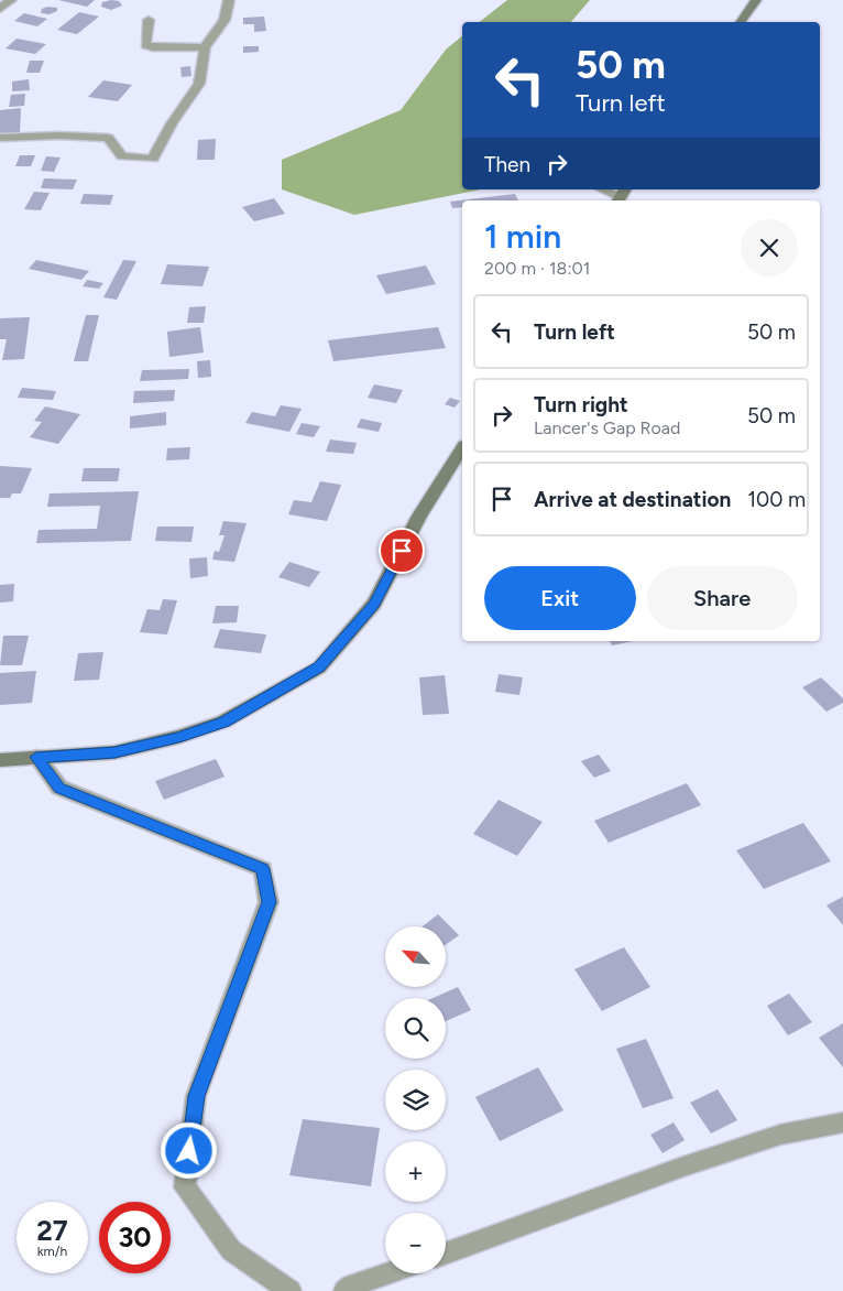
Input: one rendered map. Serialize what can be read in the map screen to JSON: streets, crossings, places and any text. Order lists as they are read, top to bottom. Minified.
{"north":"top left","page":{"turn":["50 m","Turn left"],"then":"Then","heading":["1 min","200 m · 18:01"],"list":[{"name":"Turn left","value":"50 m"},{"name":"Turn right","note":"Lancer's Gap Road","value":"50 m"},{"name":"Arrive at destination","value":"100 m"}],"buttons":["Exit","Share"],"map_buttons":["+","−"],"speed":"27 km/h","limit":"30"}}
